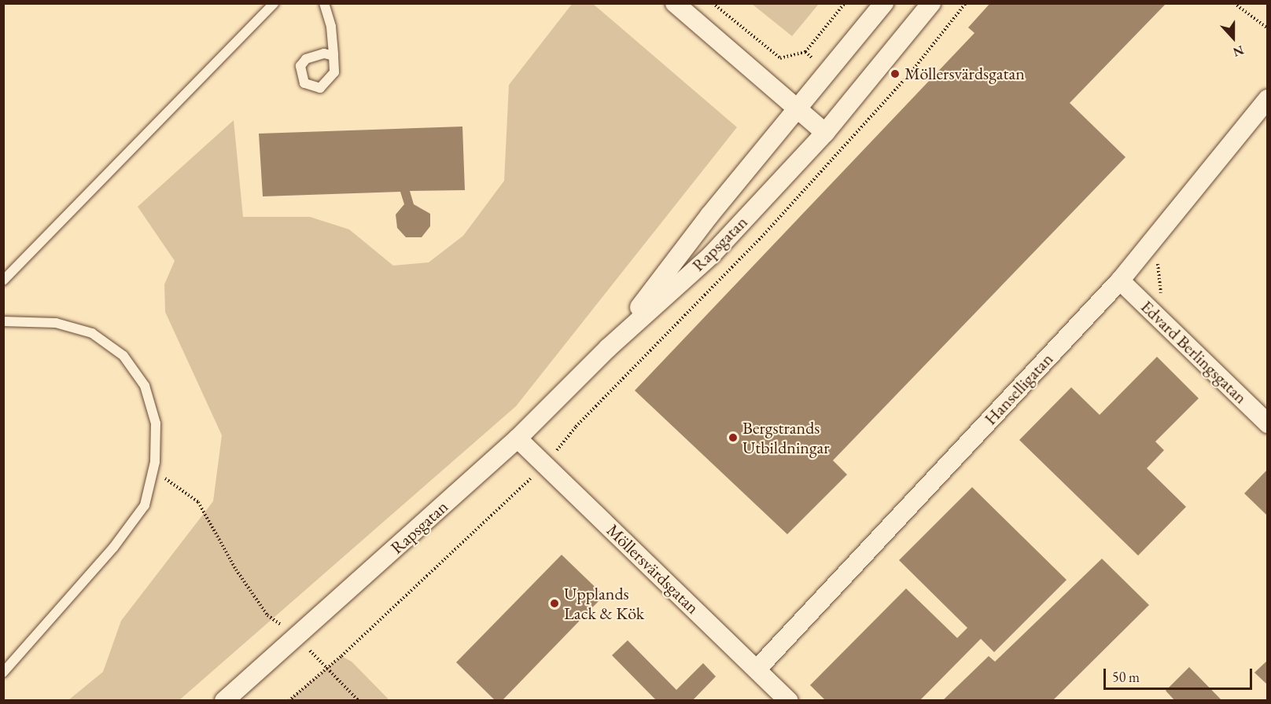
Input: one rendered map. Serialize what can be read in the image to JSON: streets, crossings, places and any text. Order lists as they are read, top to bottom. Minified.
{"streets":{"street":["Rapsgatan","Edvard Berlingsgatan","Hanselligatan","Möllersvärdsgatan"]},"crossings":[["Rapsgatan","Möllersvärdsgatan"],["Edvard Berlingsgatan","Hanselligatan"],["Hanselligatan","Möllersvärdsgatan"]],"places":["Möllersvärdsgatan","Bergstrands Utbildningar","Upplands Lack & Kök"],"scale_bar":"50 m","north":"bottom"}
